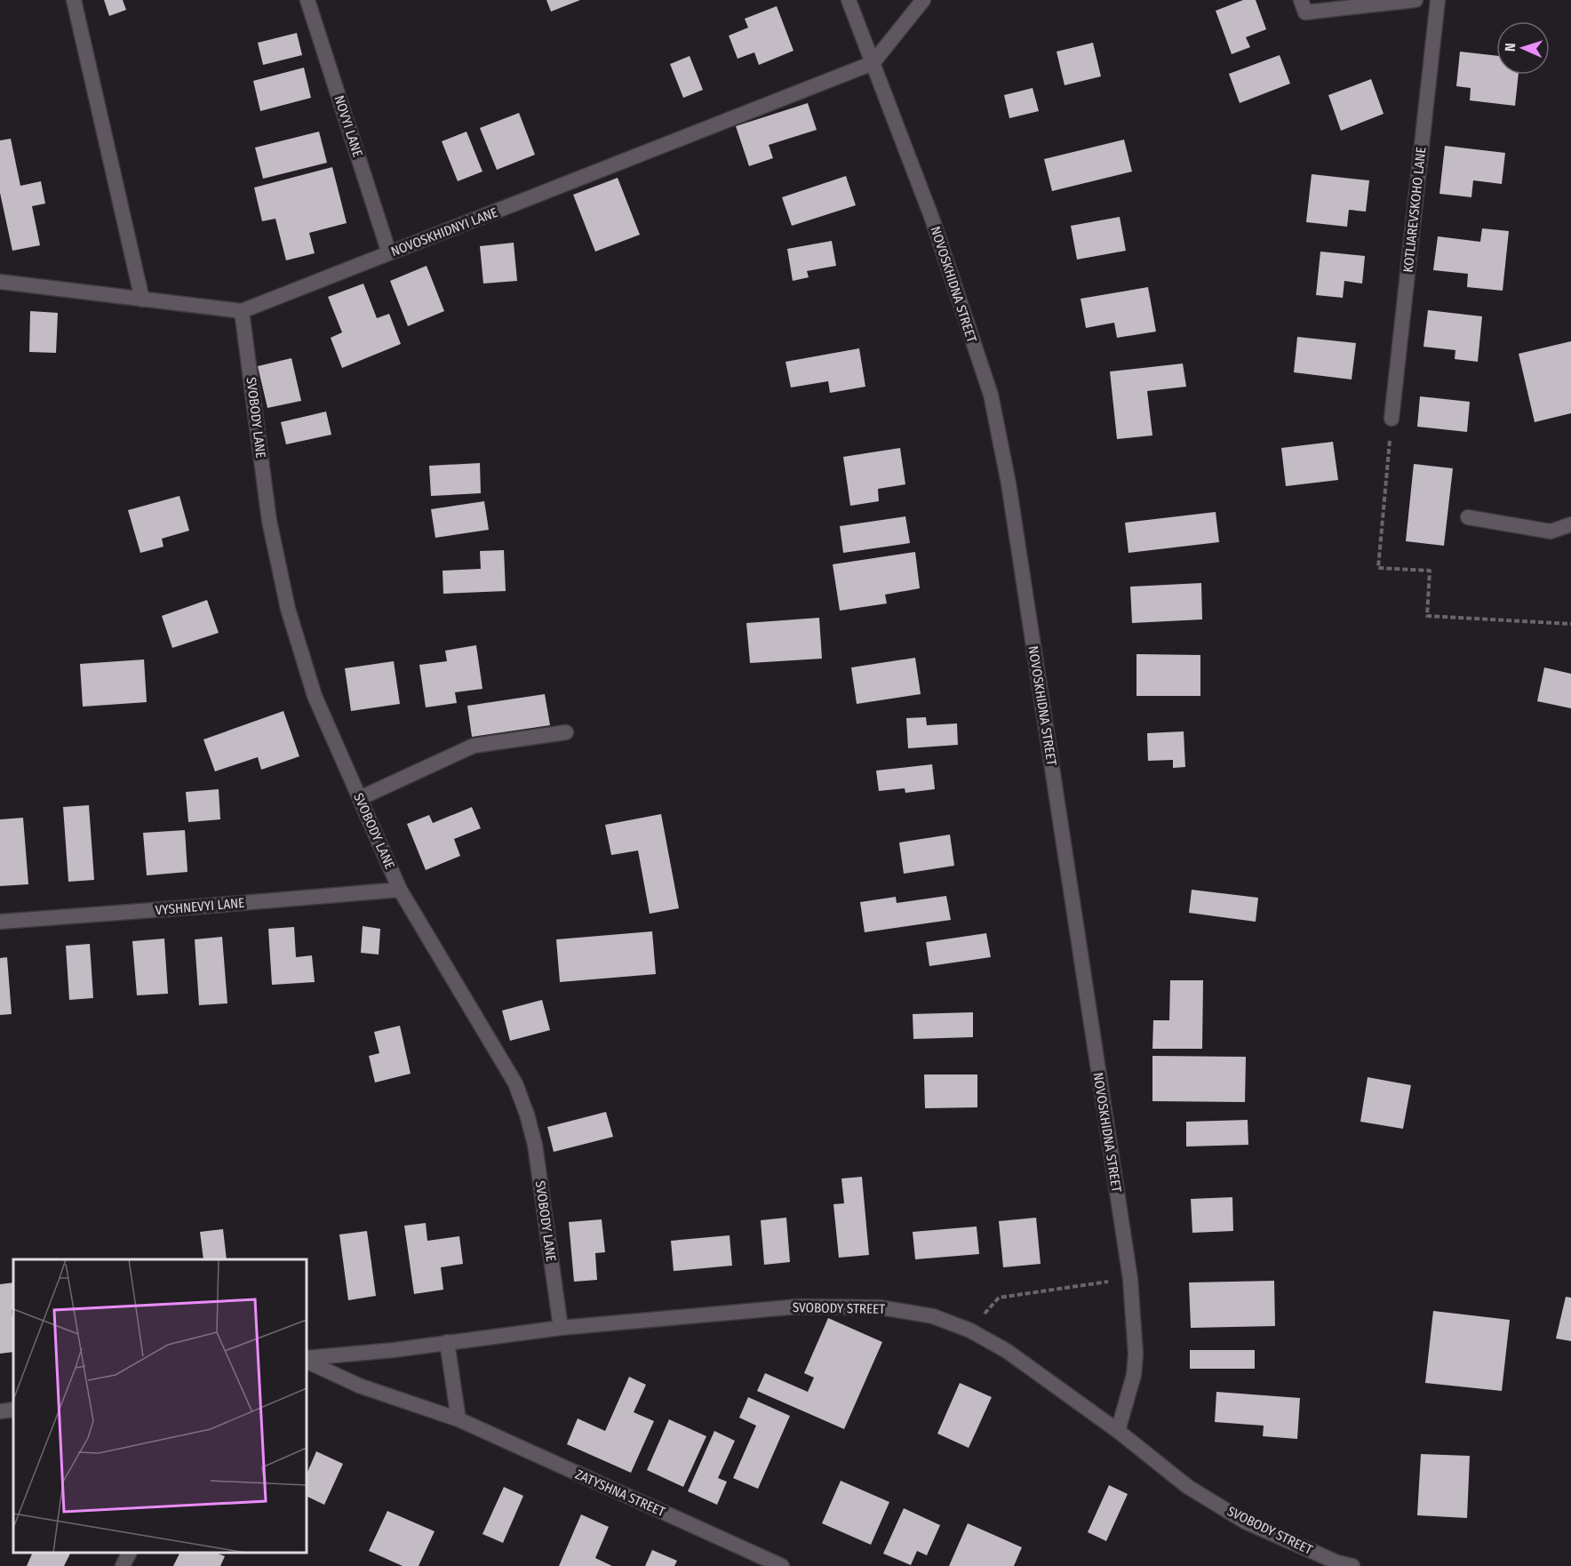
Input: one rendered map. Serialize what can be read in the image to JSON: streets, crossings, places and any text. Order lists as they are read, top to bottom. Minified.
{"streets":{"street":["NOVYI LANE","KOTLIAREVSKOHO LANE","NOVOSKHIDNYI LANE","NOVOSKHIDNA STREET","SVOBODY LANE","VYSHNEVYI LANE","SVOBODY STREET","ZATYSHNA STREET"]},"crossings":[["NOVYI LANE","NOVOSKHIDNYI LANE"],["NOVOSKHIDNYI LANE","NOVOSKHIDNA STREET"],["NOVOSKHIDNYI LANE","SVOBODY LANE"],["NOVOSKHIDNA STREET","SVOBODY STREET"],["SVOBODY LANE","VYSHNEVYI LANE"],["SVOBODY LANE","SVOBODY STREET"],["SVOBODY STREET","ZATYSHNA STREET"]],"north":"left"}
